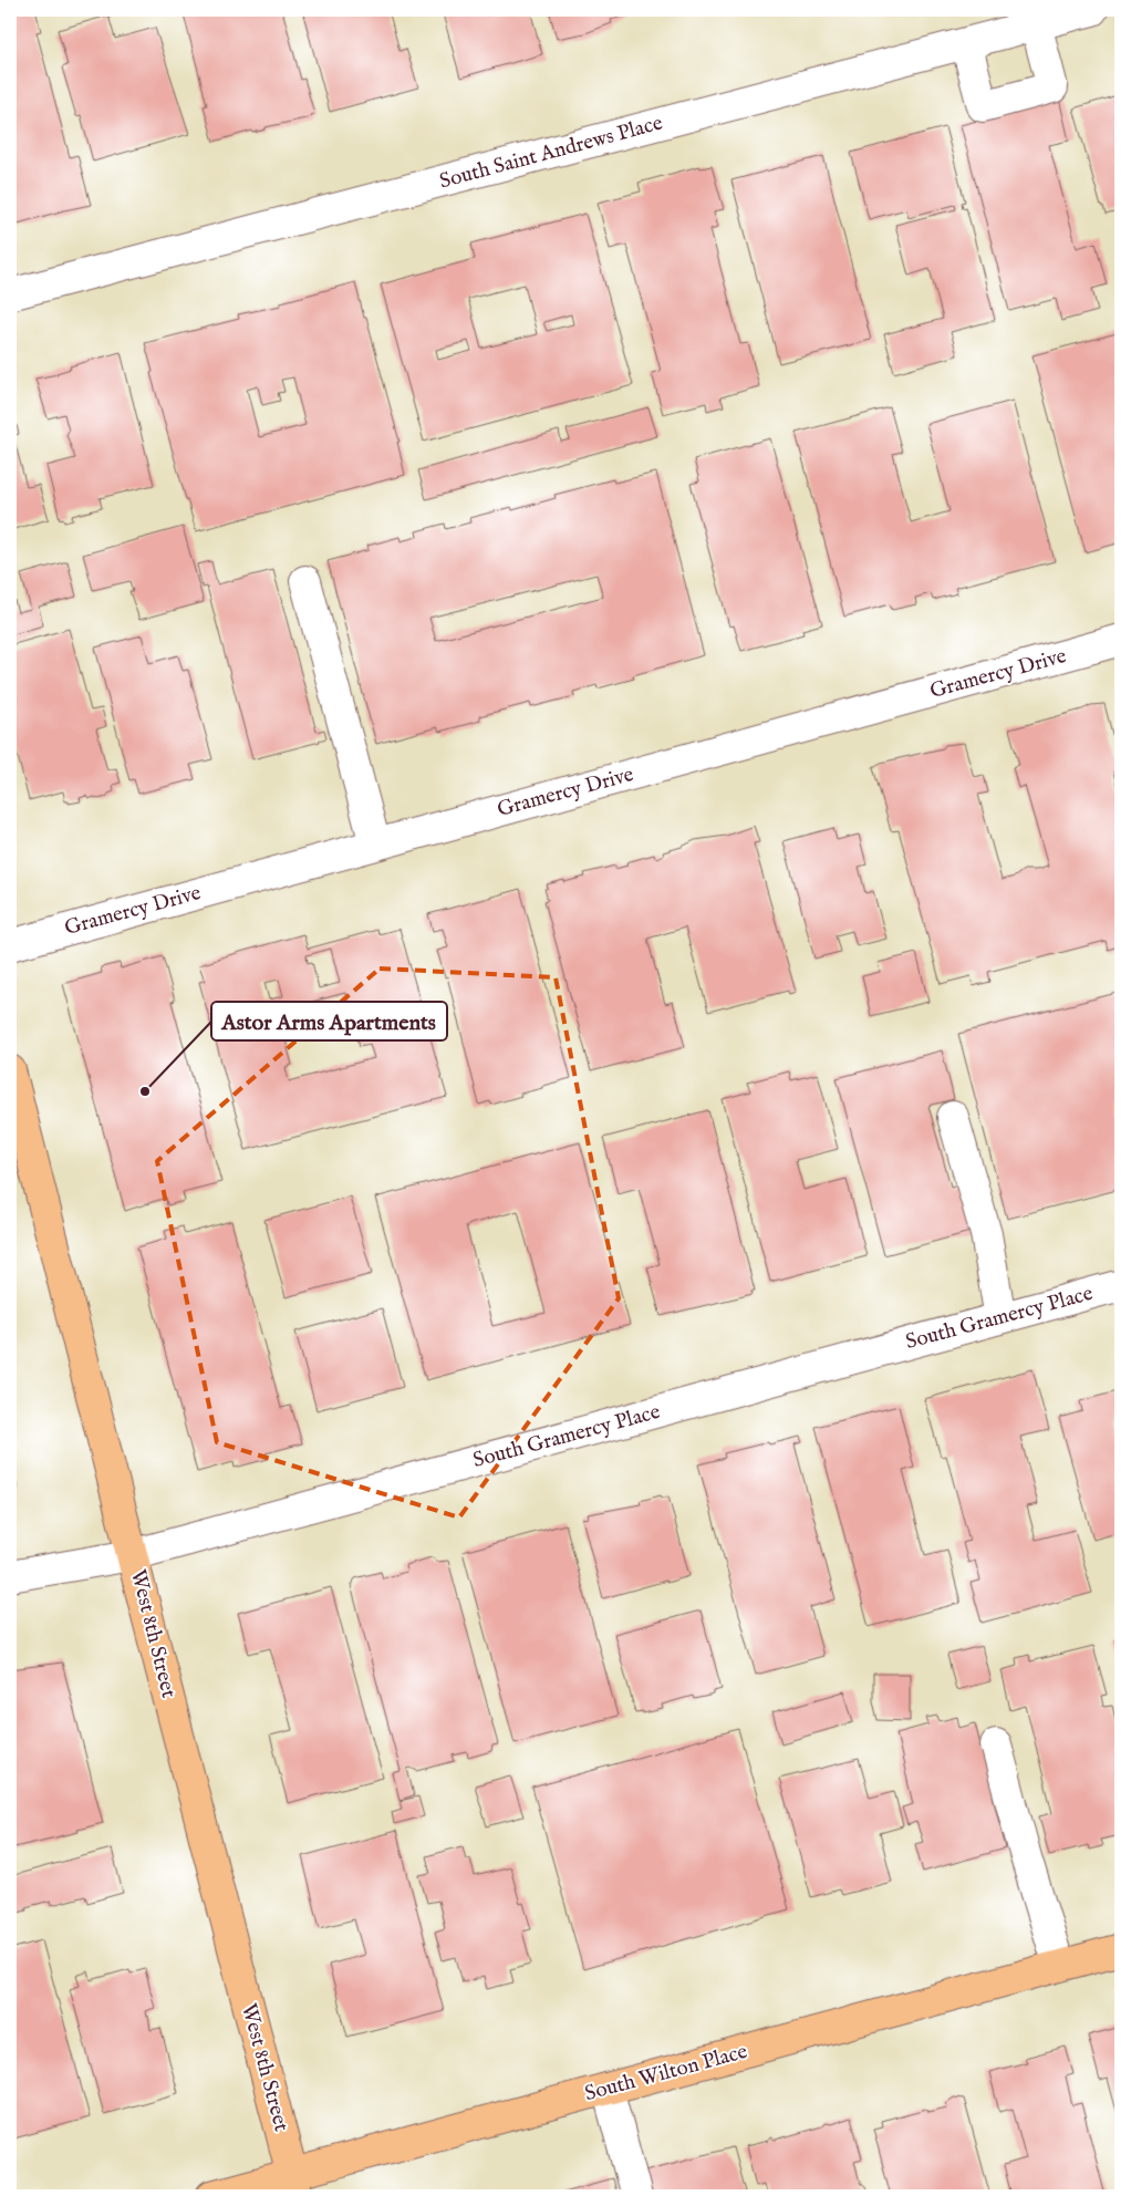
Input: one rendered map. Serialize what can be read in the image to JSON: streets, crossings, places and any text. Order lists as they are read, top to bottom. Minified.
{"streets":{"main road":["West 8th Street","South Wilton Place"],"street":["South Saint Andrews Place","Gramercy Drive","South Gramercy Place"]},"crossings":[["South Gramercy Place","West 8th Street"],["West 8th Street","South Wilton Place"]],"places":["Astor Arms Apartments"]}
